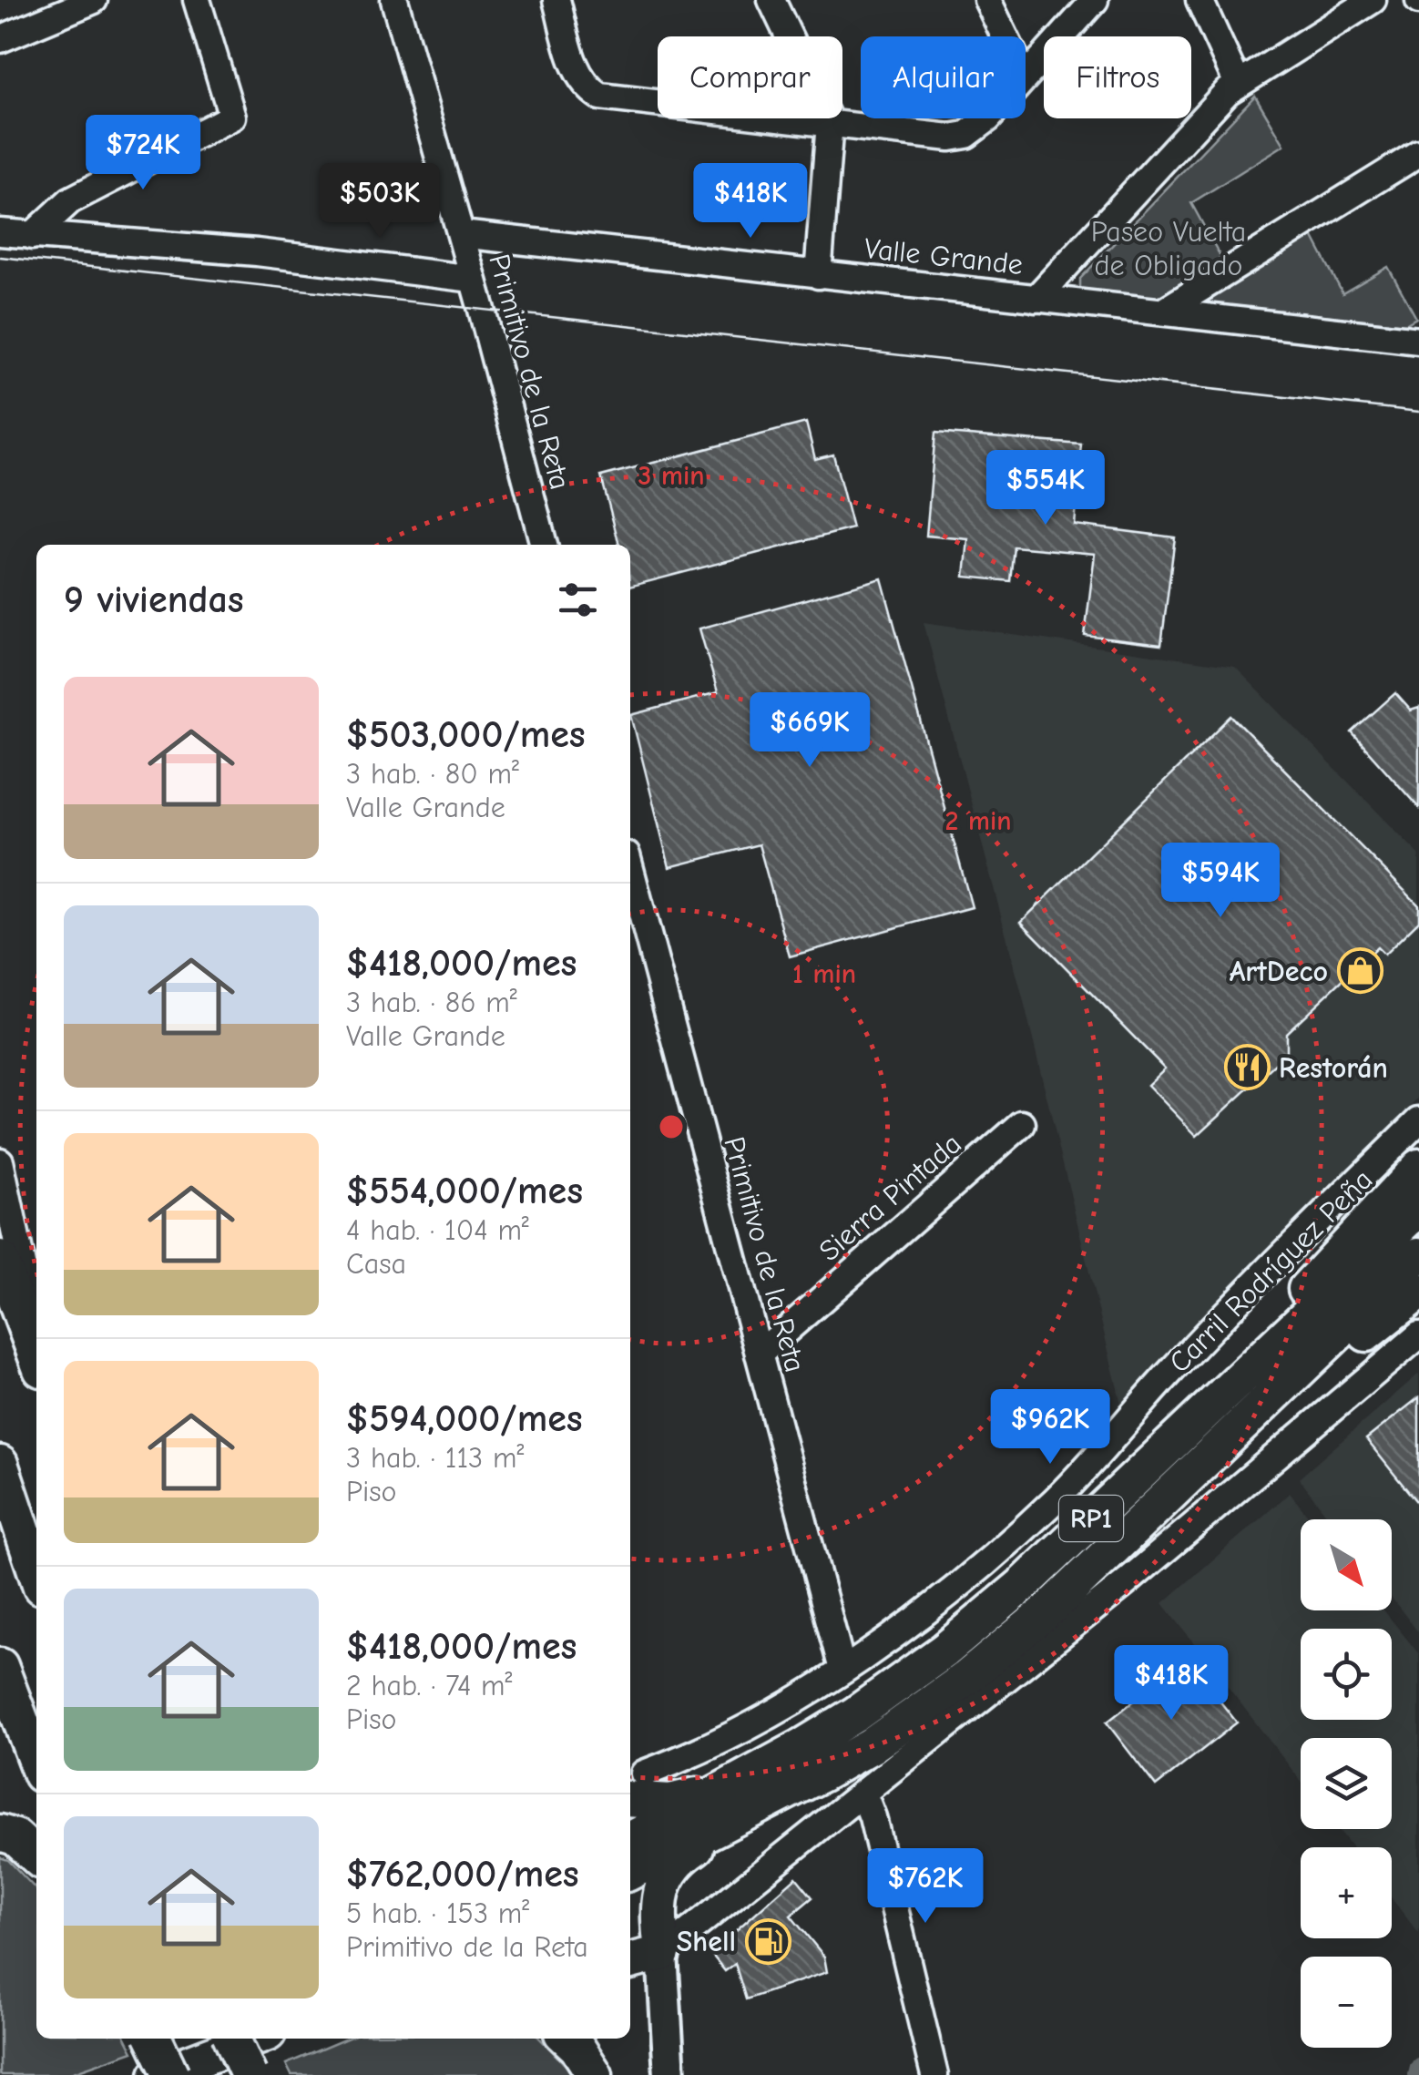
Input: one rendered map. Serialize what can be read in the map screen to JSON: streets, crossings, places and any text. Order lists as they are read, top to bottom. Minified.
{"streets":{"highway":["RP1"],"street":["Valle Grande","Primitivo de la Reta","Sierra Pintada","Carril Rodríguez Peña"]},"crossings":[["Valle Grande","Primitivo de la Reta"],["Primitivo de la Reta","Sierra Pintada"],["Primitivo de la Reta","Carril Rodríguez Peña"]],"parks":["Paseo Vuelta de Obligado"],"places":{"shop":["ArtDeco"],"restaurant":["Restorán"],"fuel station":["Shell"]},"north":"bottom right","page":{"chip":["Comprar","Alquilar","Filtros"],"price":["$724K","$503K","$418K","$554K","$669K","$594K","$962K","$418K","$762K"],"heading":"9 viviendas","list":[{"name":"$503,000/mes","note":"3 hab. · 80 m² · Valle Grande"},{"name":"$418,000/mes","note":"3 hab. · 86 m² · Valle Grande"},{"name":"$554,000/mes","note":"4 hab. · 104 m² · Casa"},{"name":"$594,000/mes","note":"3 hab. · 113 m² · Piso"},{"name":"$418,000/mes","note":"2 hab. · 74 m² · Piso"},{"name":"$762,000/mes","note":"5 hab. · 153 m² · Primitivo de la Reta"}],"map_buttons":["+","−"]},"rings":["3 min","2 min","1 min"]}
